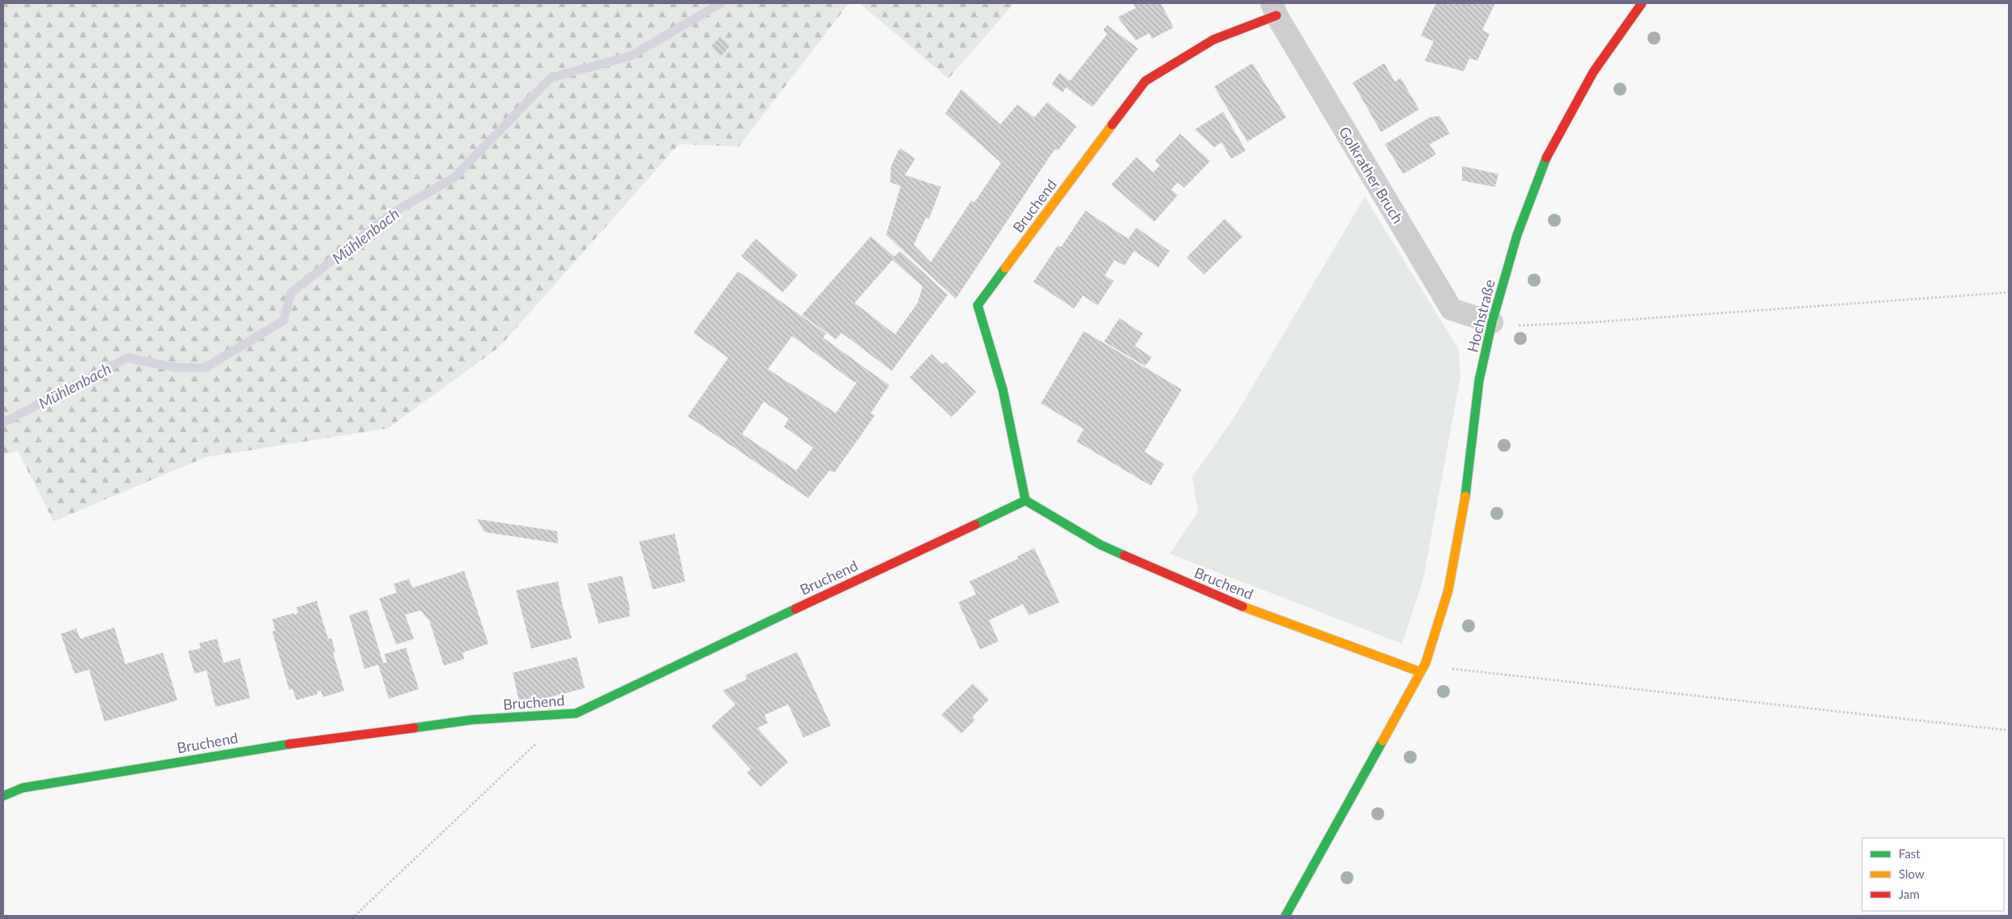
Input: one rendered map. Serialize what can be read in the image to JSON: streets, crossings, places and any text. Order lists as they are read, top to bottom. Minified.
{"streets":{"street":["Golkrather Bruch","Bruchend","Hochstraße"]},"crossings":[["Golkrather Bruch","Bruchend"],["Golkrather Bruch","Hochstraße"],["Bruchend","Hochstraße"]],"water":["Mühlenbach"],"legend":["Fast","Slow","Jam"]}
